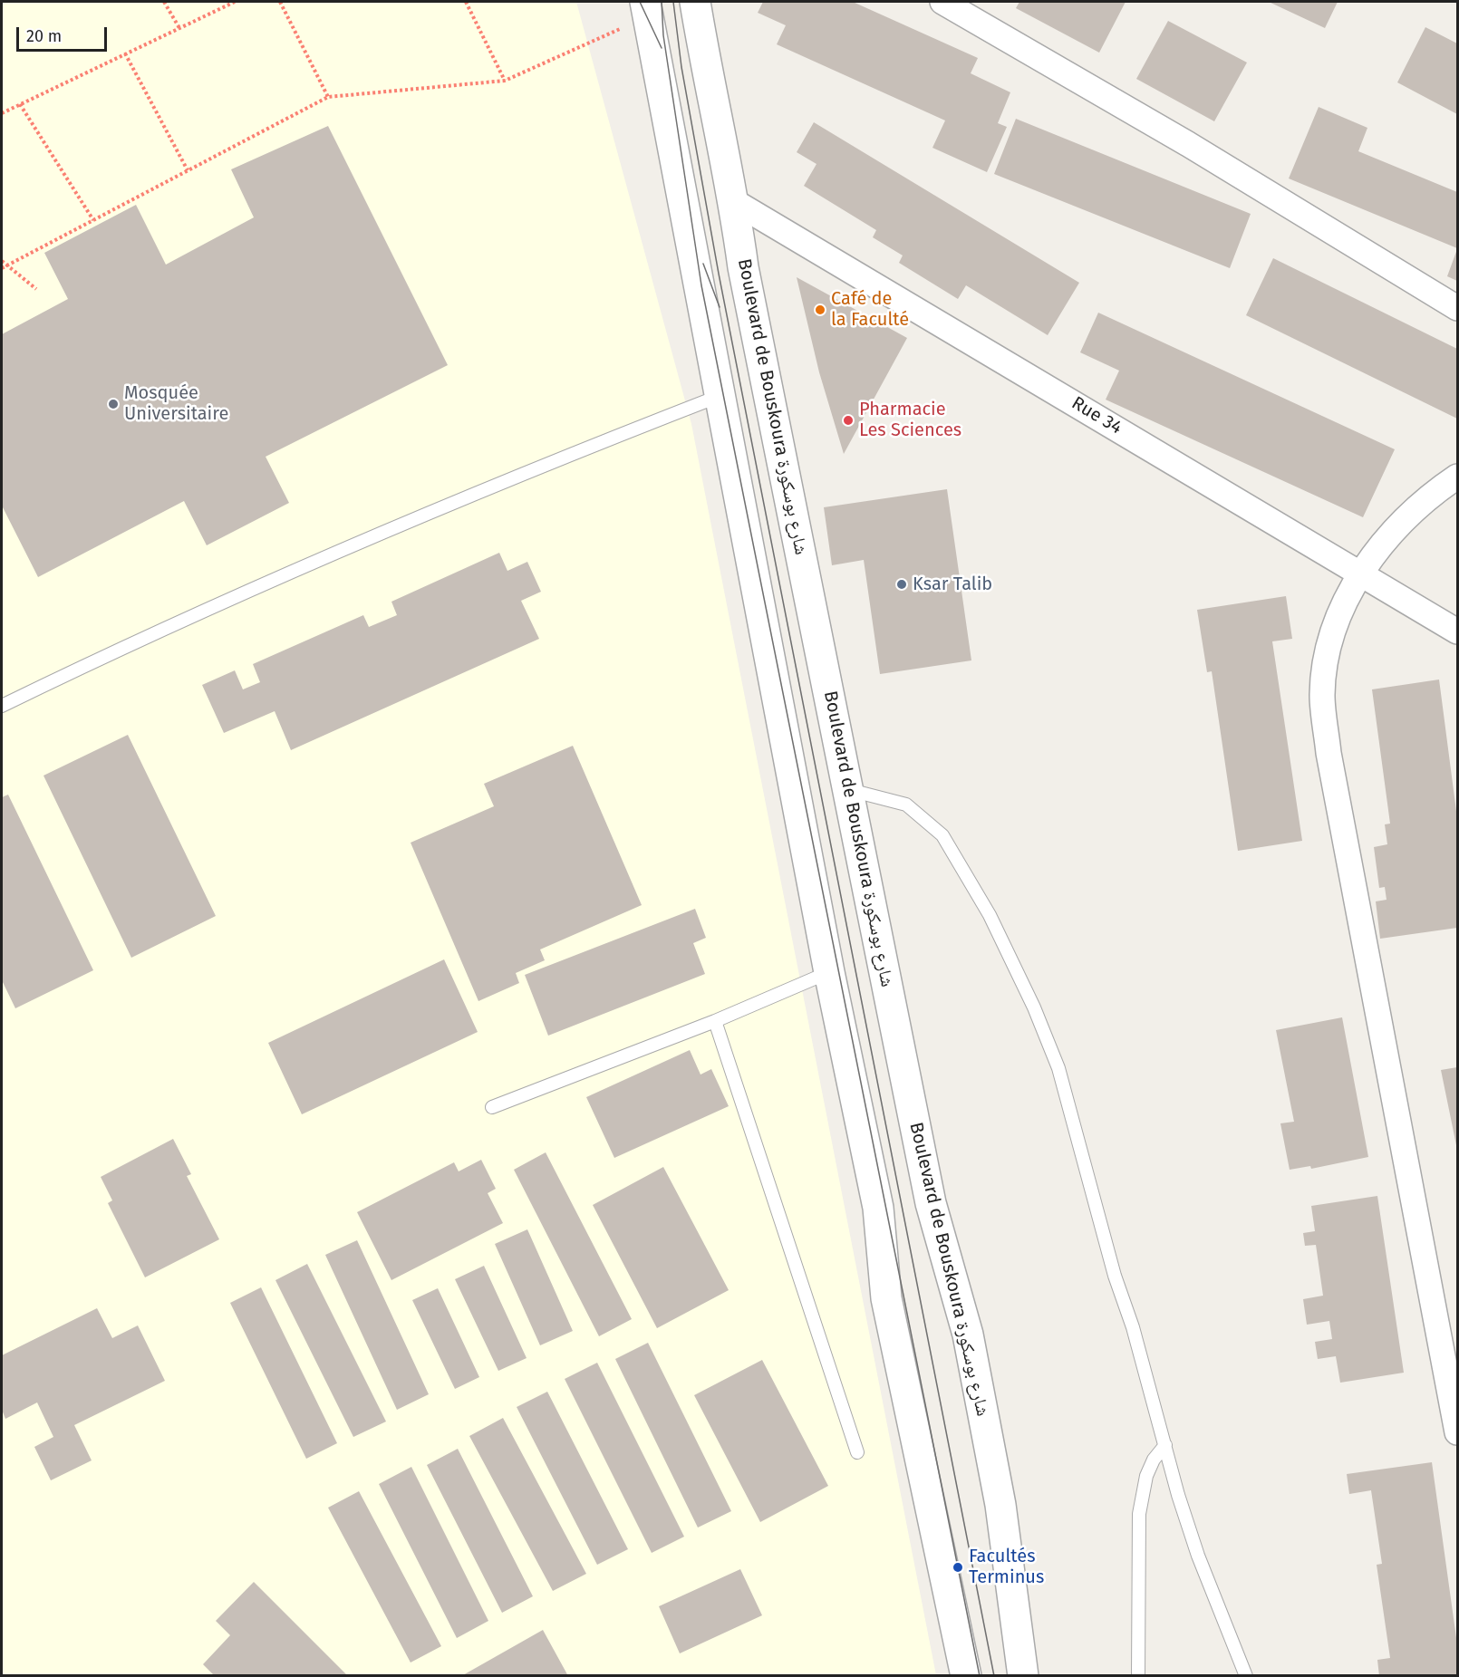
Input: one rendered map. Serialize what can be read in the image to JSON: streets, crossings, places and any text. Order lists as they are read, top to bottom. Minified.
{"streets":{"street":["Boulevard de Bouskoura شارع بوسكورة","Rue 34"]},"crossings":[["Boulevard de Bouskoura شارع بوسكورة","Rue 34"]],"places":["Café de la Faculté","Mosquée Universitaire","Pharmacie Les Sciences","Ksar Talib","Facultés Terminus"],"scale_bar":"20 m"}
